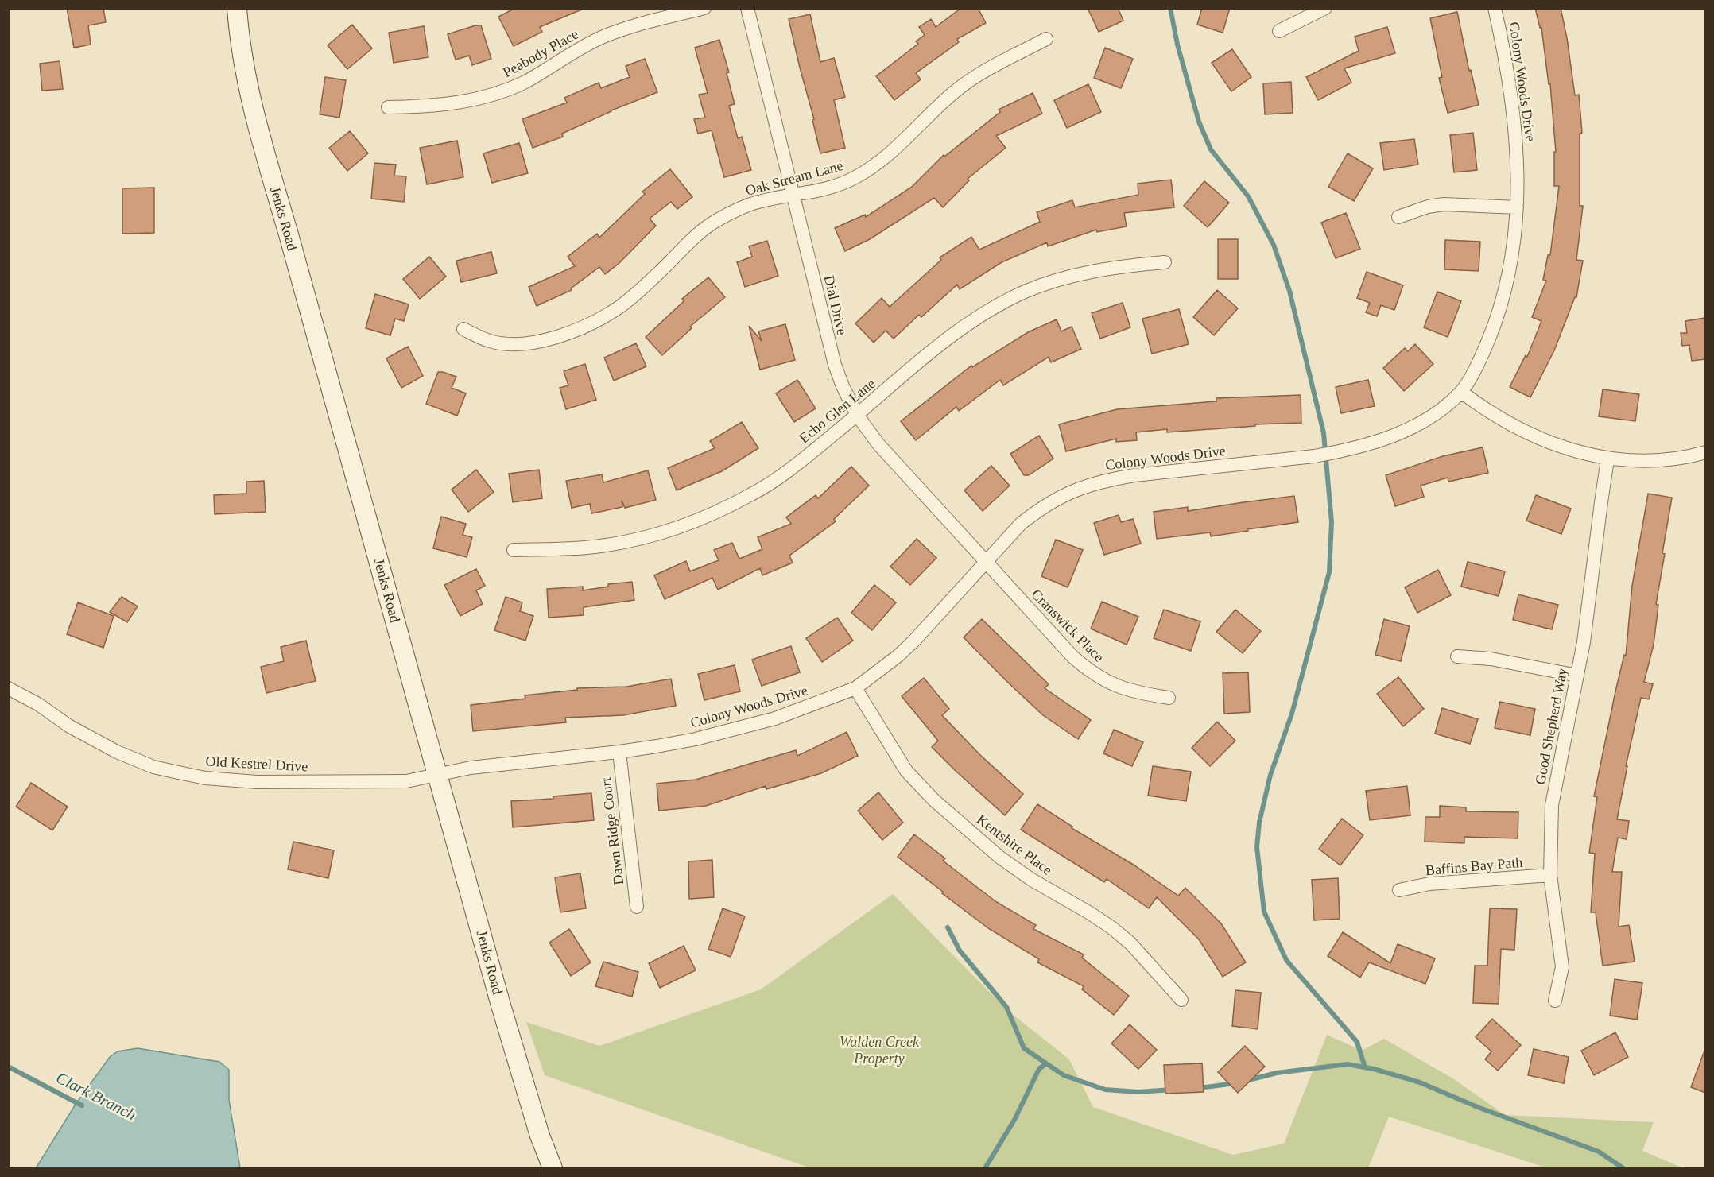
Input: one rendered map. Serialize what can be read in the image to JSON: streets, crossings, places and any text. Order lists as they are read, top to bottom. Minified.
{"streets":{"street":["Peabody Place","Colony Woods Drive","Oak Stream Lane","Jenks Road","Dial Drive","Echo Glen Lane","Cranswick Place","Good Shepherd Way","Old Kestrel Drive","Dawn Ridge Court","Kentshire Place","Baffins Bay Path"]},"crossings":[["Colony Woods Drive","Jenks Road"],["Colony Woods Drive","Dial Drive"],["Colony Woods Drive","Cranswick Place"],["Colony Woods Drive","Old Kestrel Drive"],["Colony Woods Drive","Dawn Ridge Court"],["Colony Woods Drive","Kentshire Place"],["Oak Stream Lane","Dial Drive"],["Jenks Road","Old Kestrel Drive"],["Dial Drive","Echo Glen Lane"],["Dial Drive","Cranswick Place"],["Good Shepherd Way","Baffins Bay Path"]],"water":["Clark Branch"],"parks":["Walden Creek Property"]}
